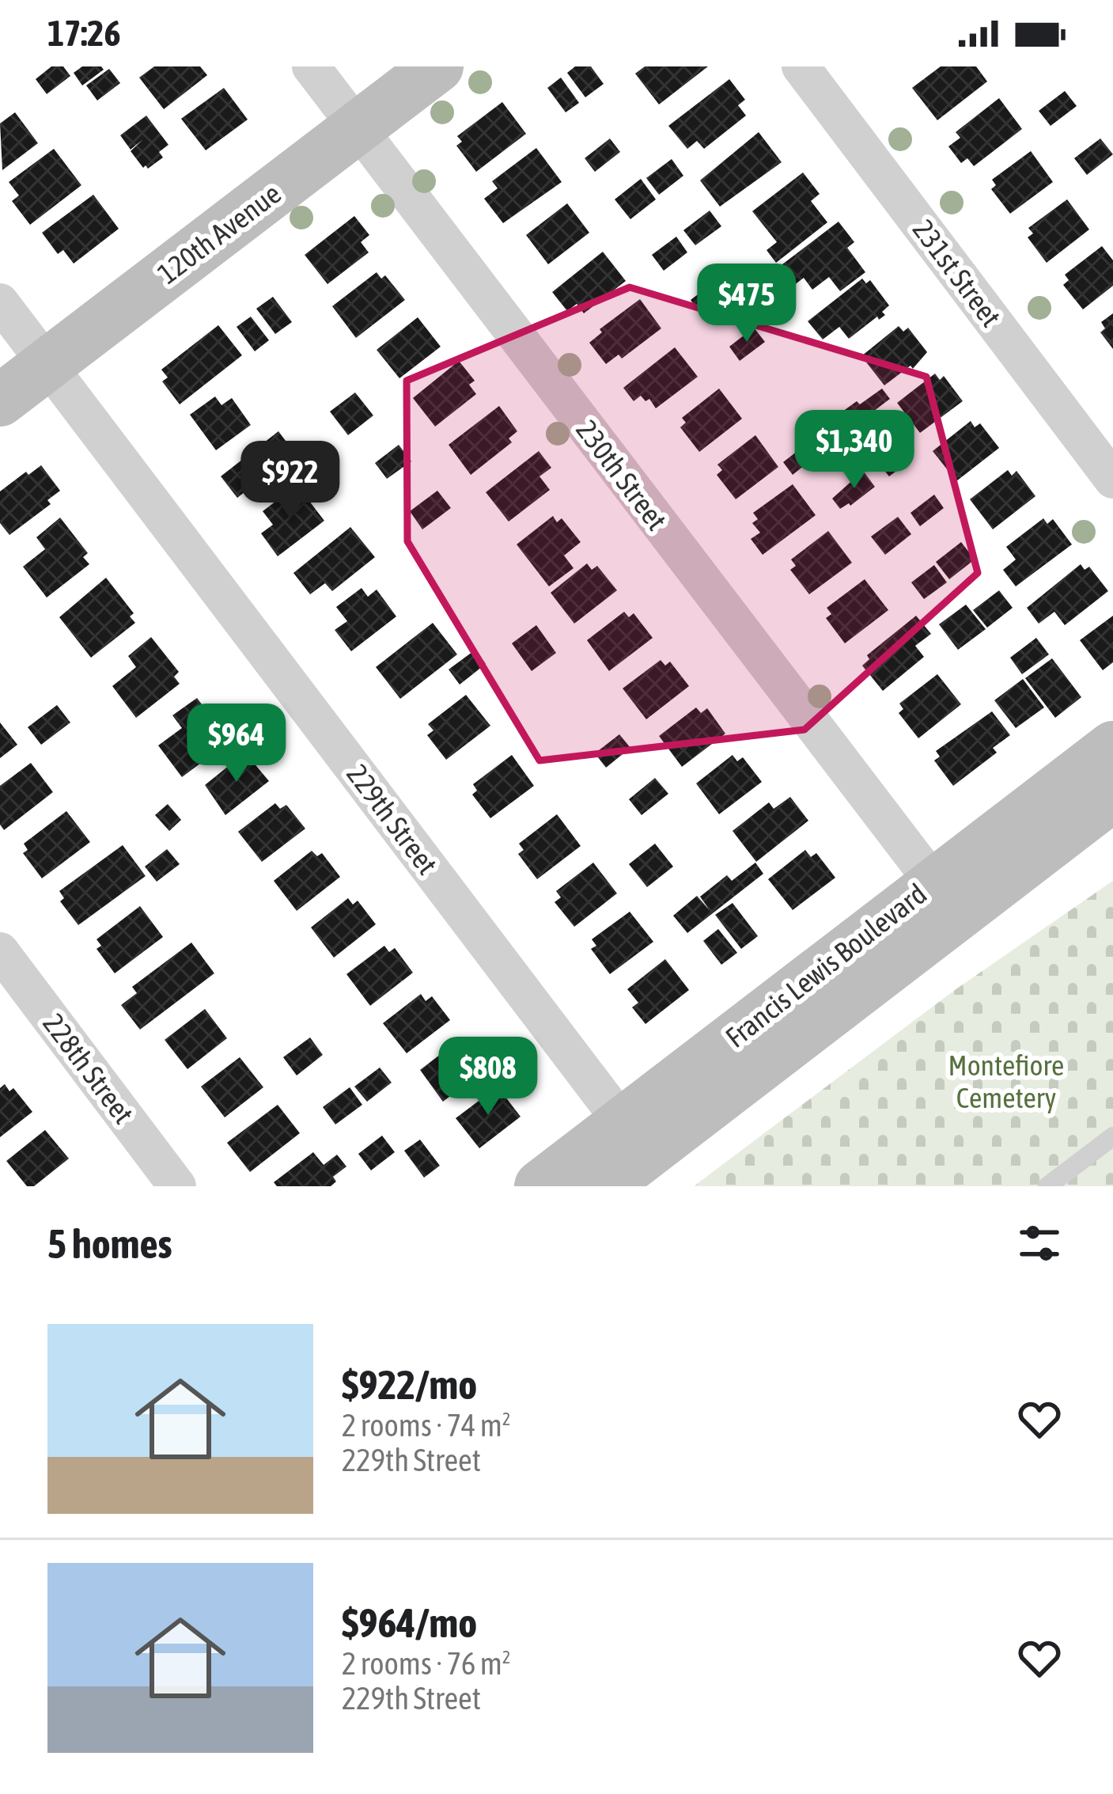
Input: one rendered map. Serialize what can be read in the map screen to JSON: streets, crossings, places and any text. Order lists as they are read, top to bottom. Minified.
{"streets":{"main road":["120th Avenue","Francis Lewis Boulevard"],"street":["231st Street","230th Street","229th Street","228th Street"]},"crossings":[["120th Avenue","230th Street"],["120th Avenue","229th Street"],["230th Street","Francis Lewis Boulevard"],["229th Street","Francis Lewis Boulevard"]],"parks":["Montefiore Cemetery"],"page":{"status":"17:26","price":["$475","$1,340","$922","$964","$808"],"heading":"5 homes","list":[{"name":"$922/mo","note":"2 rooms · 74 m² · 229th Street"},{"name":"$964/mo","note":"2 rooms · 76 m² · 229th Street"}]}}
